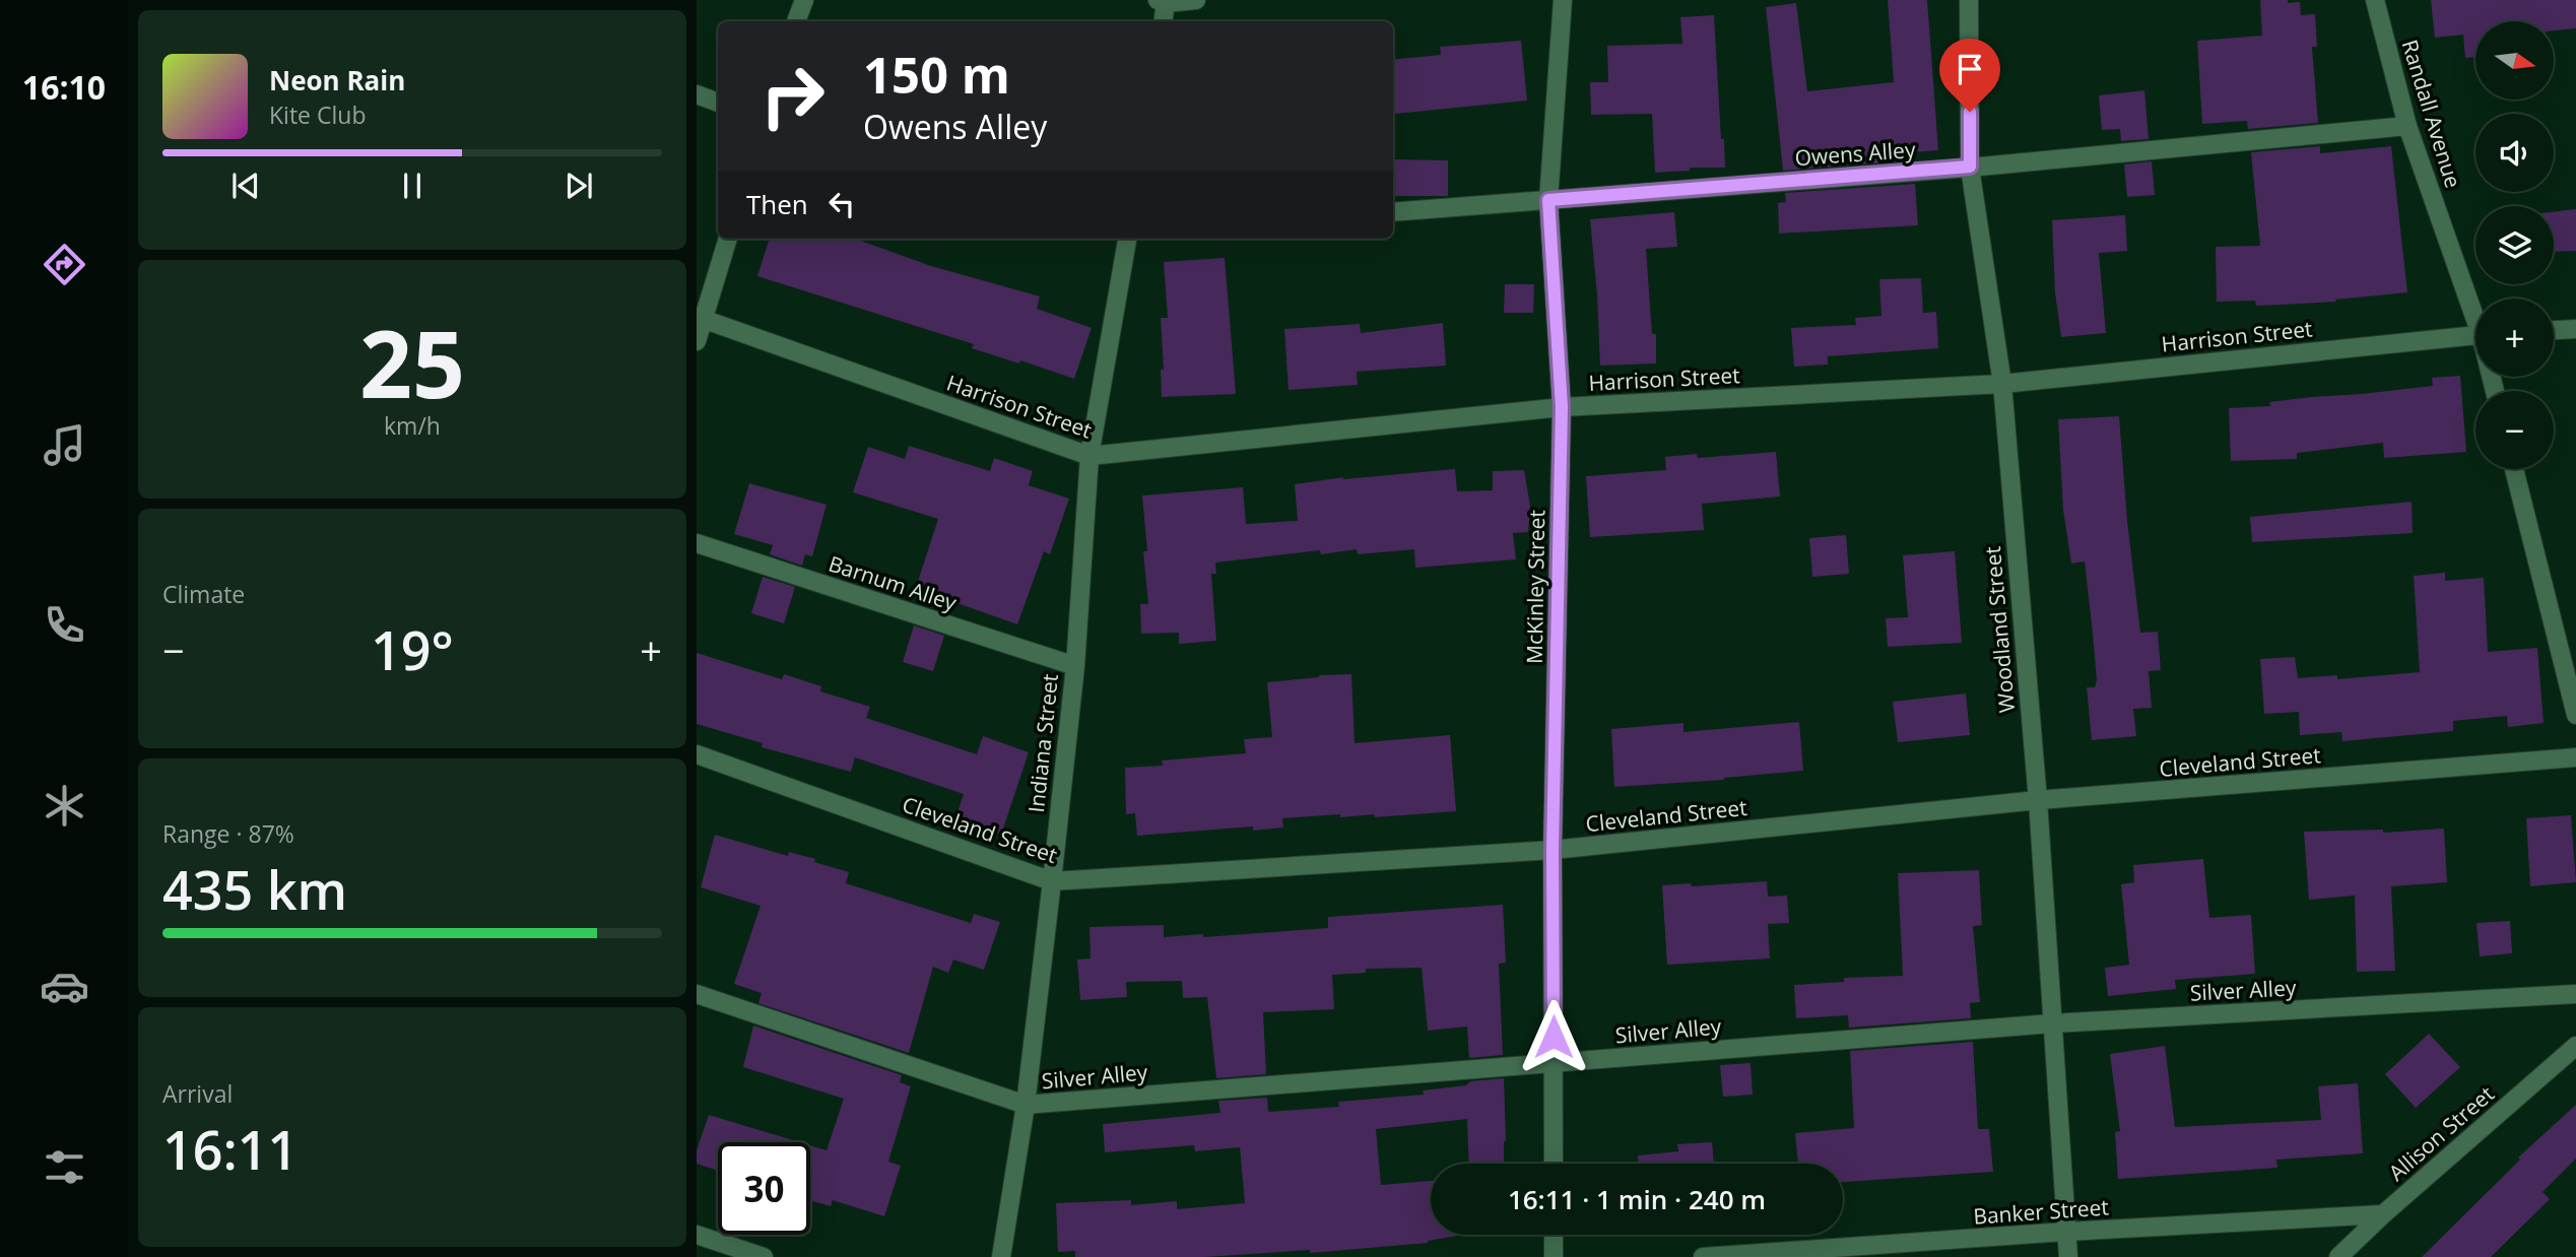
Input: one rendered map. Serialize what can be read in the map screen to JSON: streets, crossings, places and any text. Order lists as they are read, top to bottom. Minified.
{"streets":{"street":["Randall Avenue","Owens Alley","Harrison Street","Barnum Alley","McKinley Street","Woodland Street","Indiana Street","Cleveland Street","Silver Alley","Allison Street","Banker Street"]},"crossings":[["Randall Avenue","Owens Alley"],["Owens Alley","McKinley Street"],["Owens Alley","Woodland Street"],["Harrison Street","McKinley Street"],["Harrison Street","Woodland Street"],["Harrison Street","Indiana Street"],["Barnum Alley","Indiana Street"],["McKinley Street","Cleveland Street"],["McKinley Street","Silver Alley"],["Woodland Street","Cleveland Street"],["Woodland Street","Silver Alley"],["Woodland Street","Banker Street"],["Indiana Street","Cleveland Street"],["Indiana Street","Silver Alley"],["Allison Street","Banker Street"]],"north":"right","page":{"tabs":"16:10","map_buttons":["+","−"],"turn":["150 m","Owens Alley"],"song":["Neon Rain","Kite Club"],"then":"Then","tile":[["25","km/h"],"Climate",["Range · 87%","435 km"],["Arrival","16:11"]],"heat":["−","19°","+"],"limit":"30","trip":"16:11 · 1 min · 240 m"}}
